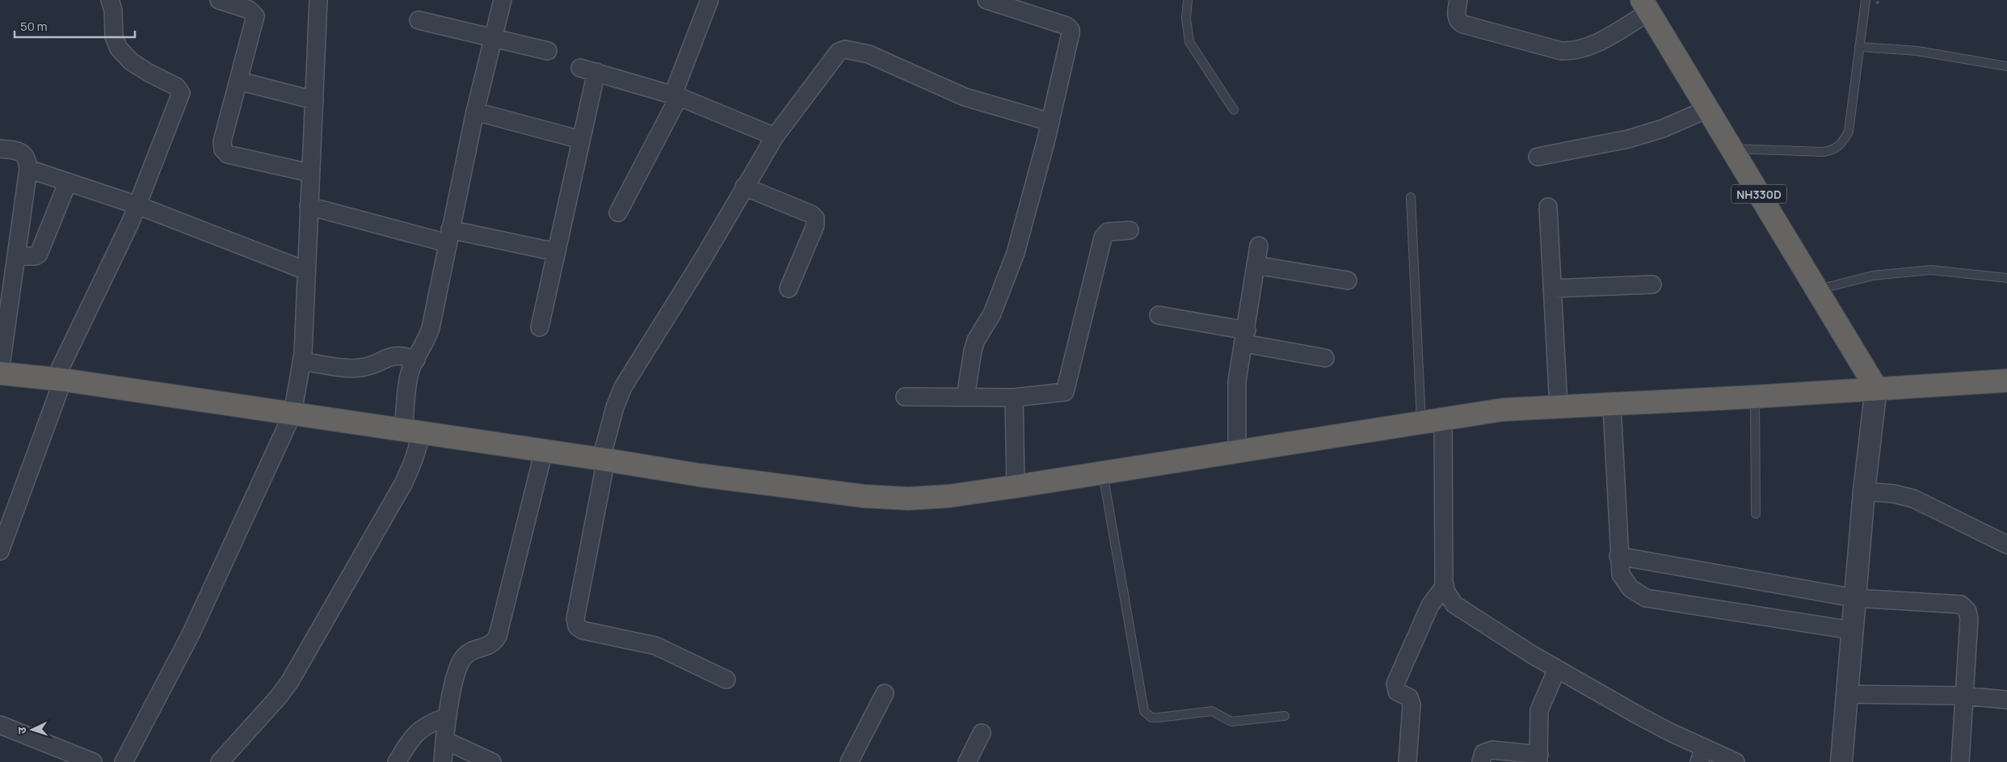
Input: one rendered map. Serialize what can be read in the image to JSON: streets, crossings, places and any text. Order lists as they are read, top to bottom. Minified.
{"streets":{"highway":["NH330D"]},"scale_bar":"50 m","north":"left"}
